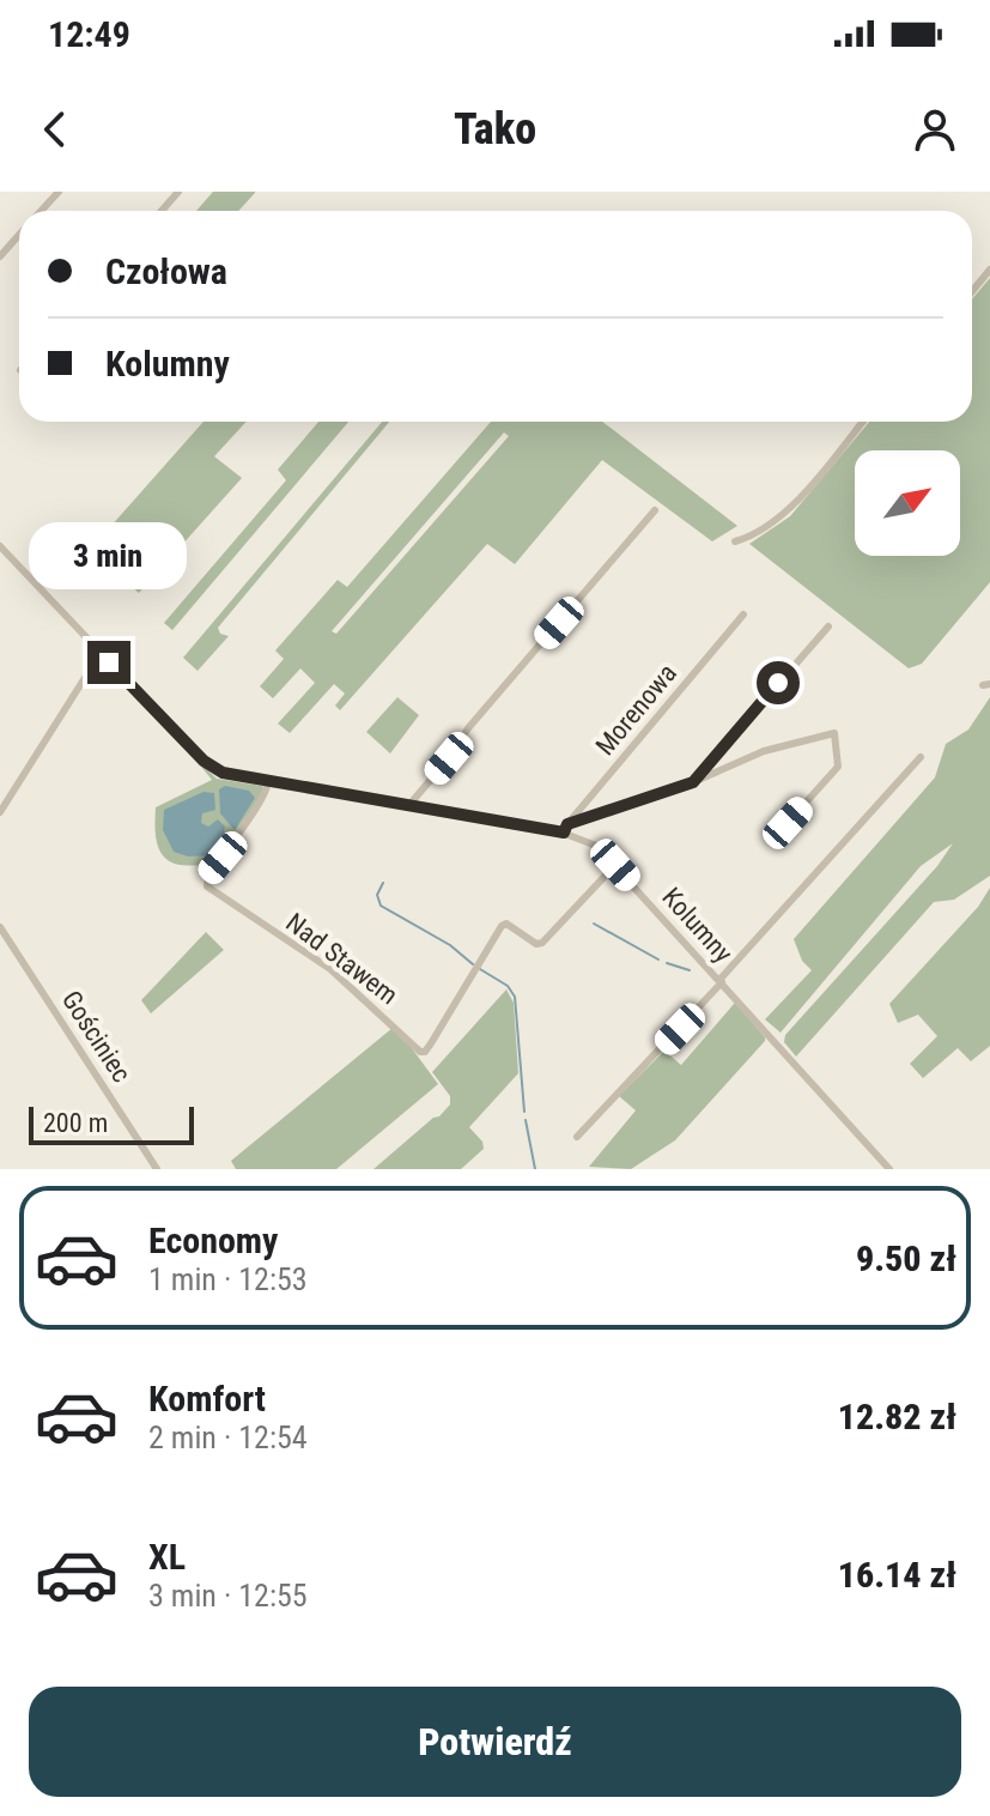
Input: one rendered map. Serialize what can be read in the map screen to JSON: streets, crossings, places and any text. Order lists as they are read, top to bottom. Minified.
{"streets":{"street":["Morenowa","Kolumny","Nad Stawem","Gościniec"]},"crossings":[["Morenowa","Kolumny"],["Kolumny","Nad Stawem"]],"scale_bar":"200 m","north":"top right","page":{"status":"12:49","header":"Tako","banner":["Czołowa","Kolumny"],"bubble":"3 min","scale":"200 m","list":[{"name":"Economy","note":"1 min · 12:53","value":"9.50 zł"},{"name":"Komfort","note":"2 min · 12:54","value":"12.82 zł"},{"name":"XL","note":"3 min · 12:55","value":"16.14 zł"}],"buttons":"Potwierdź"}}
